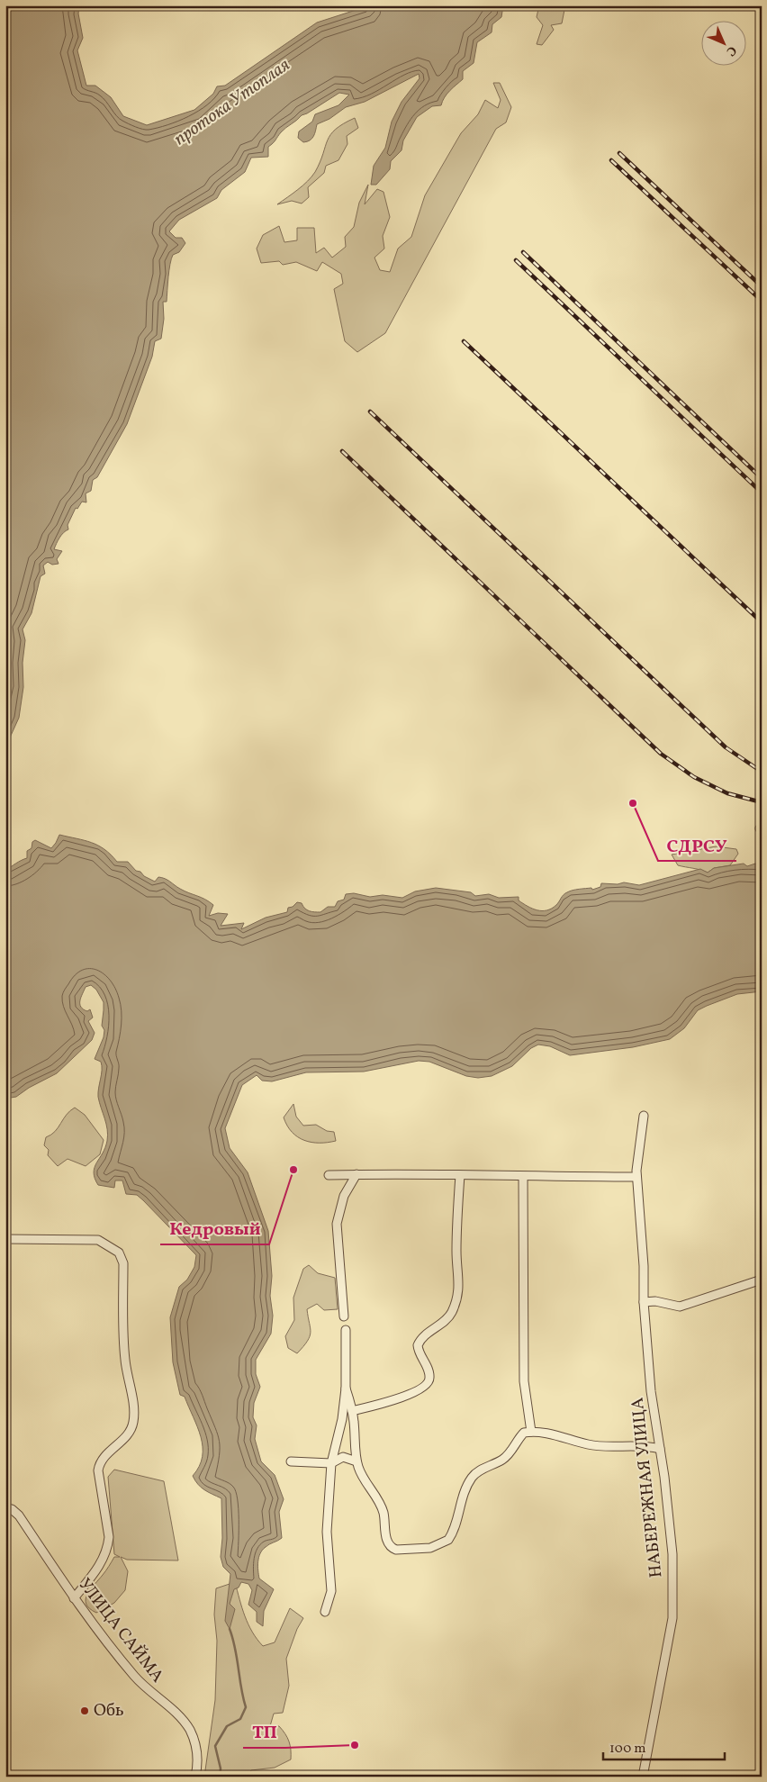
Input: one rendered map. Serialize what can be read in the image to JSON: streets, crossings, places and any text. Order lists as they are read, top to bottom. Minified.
{"streets":{"street":["НАБЕРЕЖНАЯ УЛИЦА","УЛИЦА САЙМА"]},"water":["протока Утоплая"],"places":["СДРСУ","Кедровый","Обь","ТП"],"scale_bar":"100 m","north":"bottom right"}
